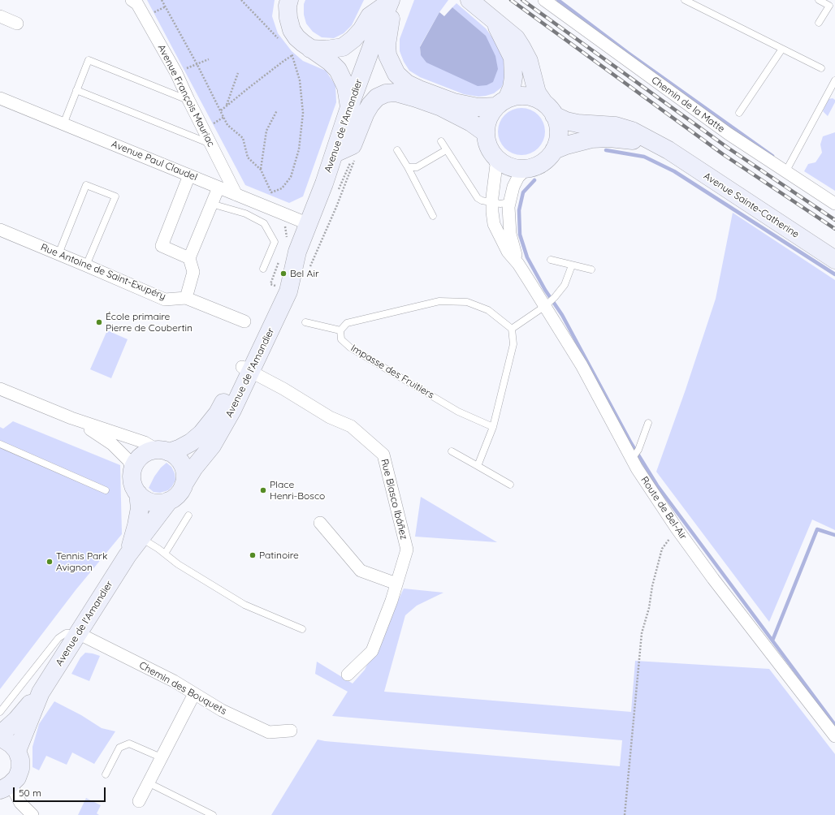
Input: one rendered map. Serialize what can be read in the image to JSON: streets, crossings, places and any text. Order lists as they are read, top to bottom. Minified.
{"streets":{"main road":["Avenue de l'Amandier","Avenue Sainte-Catherine"],"street":["Avenue François Mauriac","Chemin de la Matte","Avenue Paul Claudel","Rue Antoine de Saint-Exupéry","Rue Blasco Ibáñez","Route de Bel-Air","Chemin des Bouquets"],"lane":["Impasse des Fruitiers"]},"crossings":[["Avenue François Mauriac","Avenue Paul Claudel"],["Avenue de l'Amandier","Avenue Paul Claudel"],["Avenue de l'Amandier","Rue Blasco Ibáñez"],["Avenue de l'Amandier","Chemin des Bouquets"]],"places":["Bel Air","École primaire Pierre de Coubertin","Place Henri-Bosco","Patinoire","Tennis Park Avignon"],"scale_bar":"50 m"}
